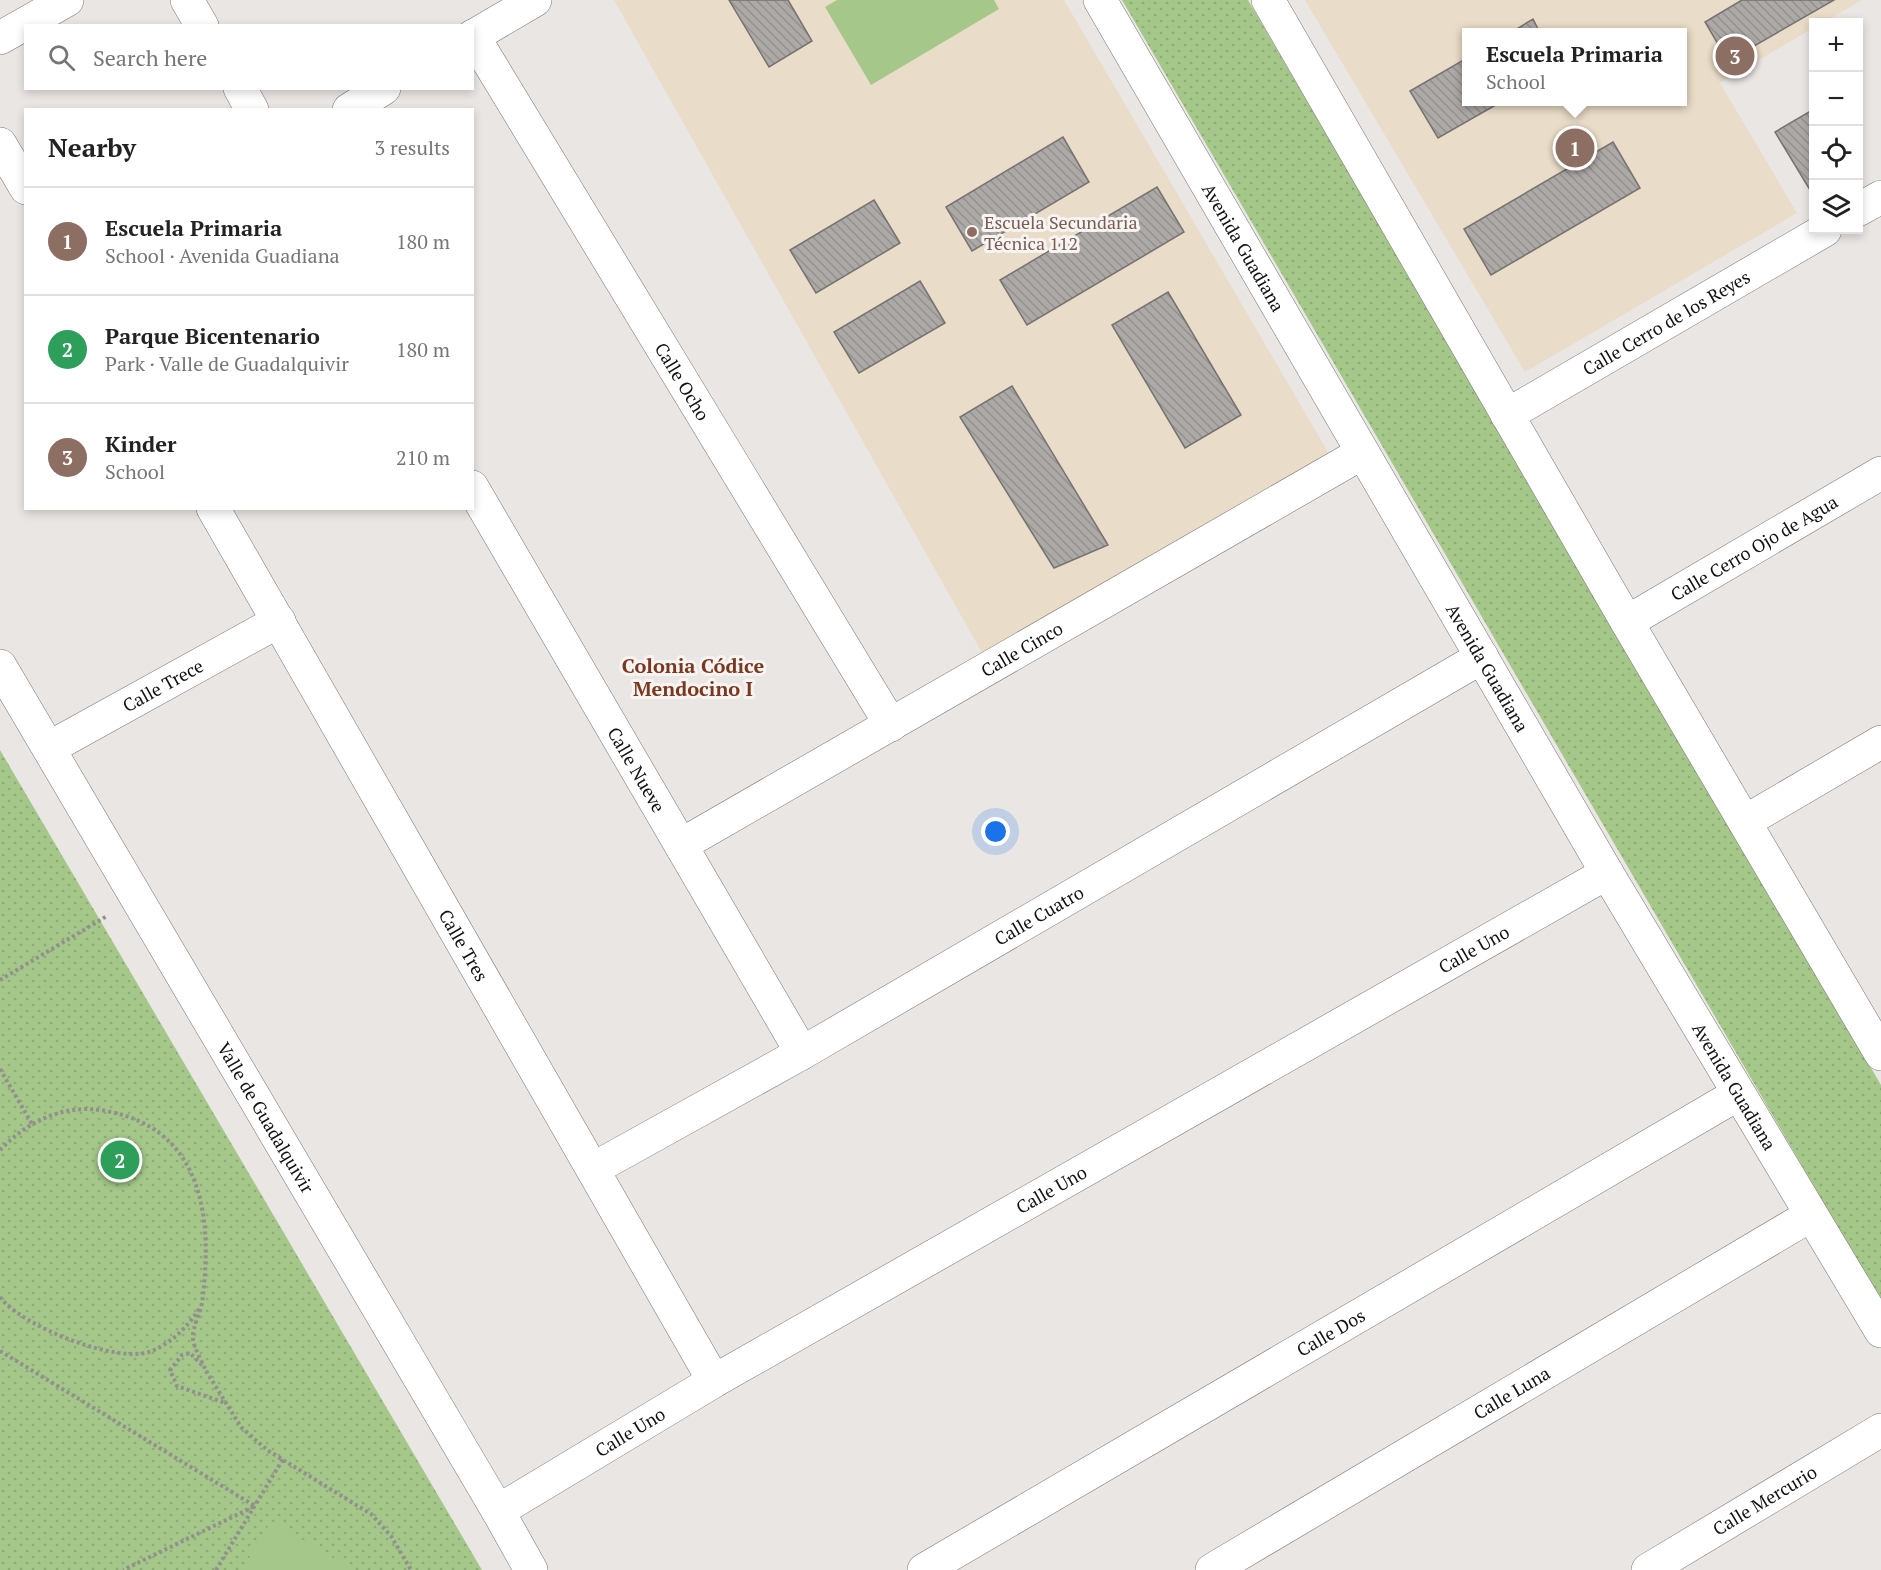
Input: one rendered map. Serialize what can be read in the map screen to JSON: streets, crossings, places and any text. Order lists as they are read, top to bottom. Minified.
{"streets":{"street":["Avenida Guadiana","Calle Cerro de los Reyes","Calle Ocho","Calle Cerro Ojo de Agua","Calle Cinco","Calle Trece","Calle Nueve","Calle Cuatro","Calle Tres","Calle Uno","Valle de Guadalquivir","Calle Dos","Calle Luna","Calle Mercurio"]},"crossings":[["Avenida Guadiana","Calle Cinco"],["Avenida Guadiana","Calle Cuatro"],["Avenida Guadiana","Calle Uno"],["Avenida Guadiana","Calle Dos"],["Avenida Guadiana","Calle Luna"],["Calle Ocho","Calle Cinco"],["Calle Cinco","Calle Nueve"],["Calle Trece","Calle Tres"],["Calle Trece","Valle de Guadalquivir"],["Calle Nueve","Calle Cuatro"],["Calle Cuatro","Calle Tres"],["Calle Tres","Calle Uno"],["Calle Uno","Valle de Guadalquivir"]],"districts":["Colonia Códice Mendocino I"],"places":["Escuela Secundaria Técnica 112"],"page":{"map_buttons":["+","−"],"search":"Search here","popup":["Escuela Primaria","School"],"pins":["3","1","2"],"heading":["Nearby","3 results"],"list":[{"mark":"1","name":"Escuela Primaria","note":"School · Avenida Guadiana","value":"180 m"},{"mark":"2","name":"Parque Bicentenario","note":"Park · Valle de Guadalquivir","value":"180 m"},{"mark":"3","name":"Kinder","note":"School","value":"210 m"}]}}
